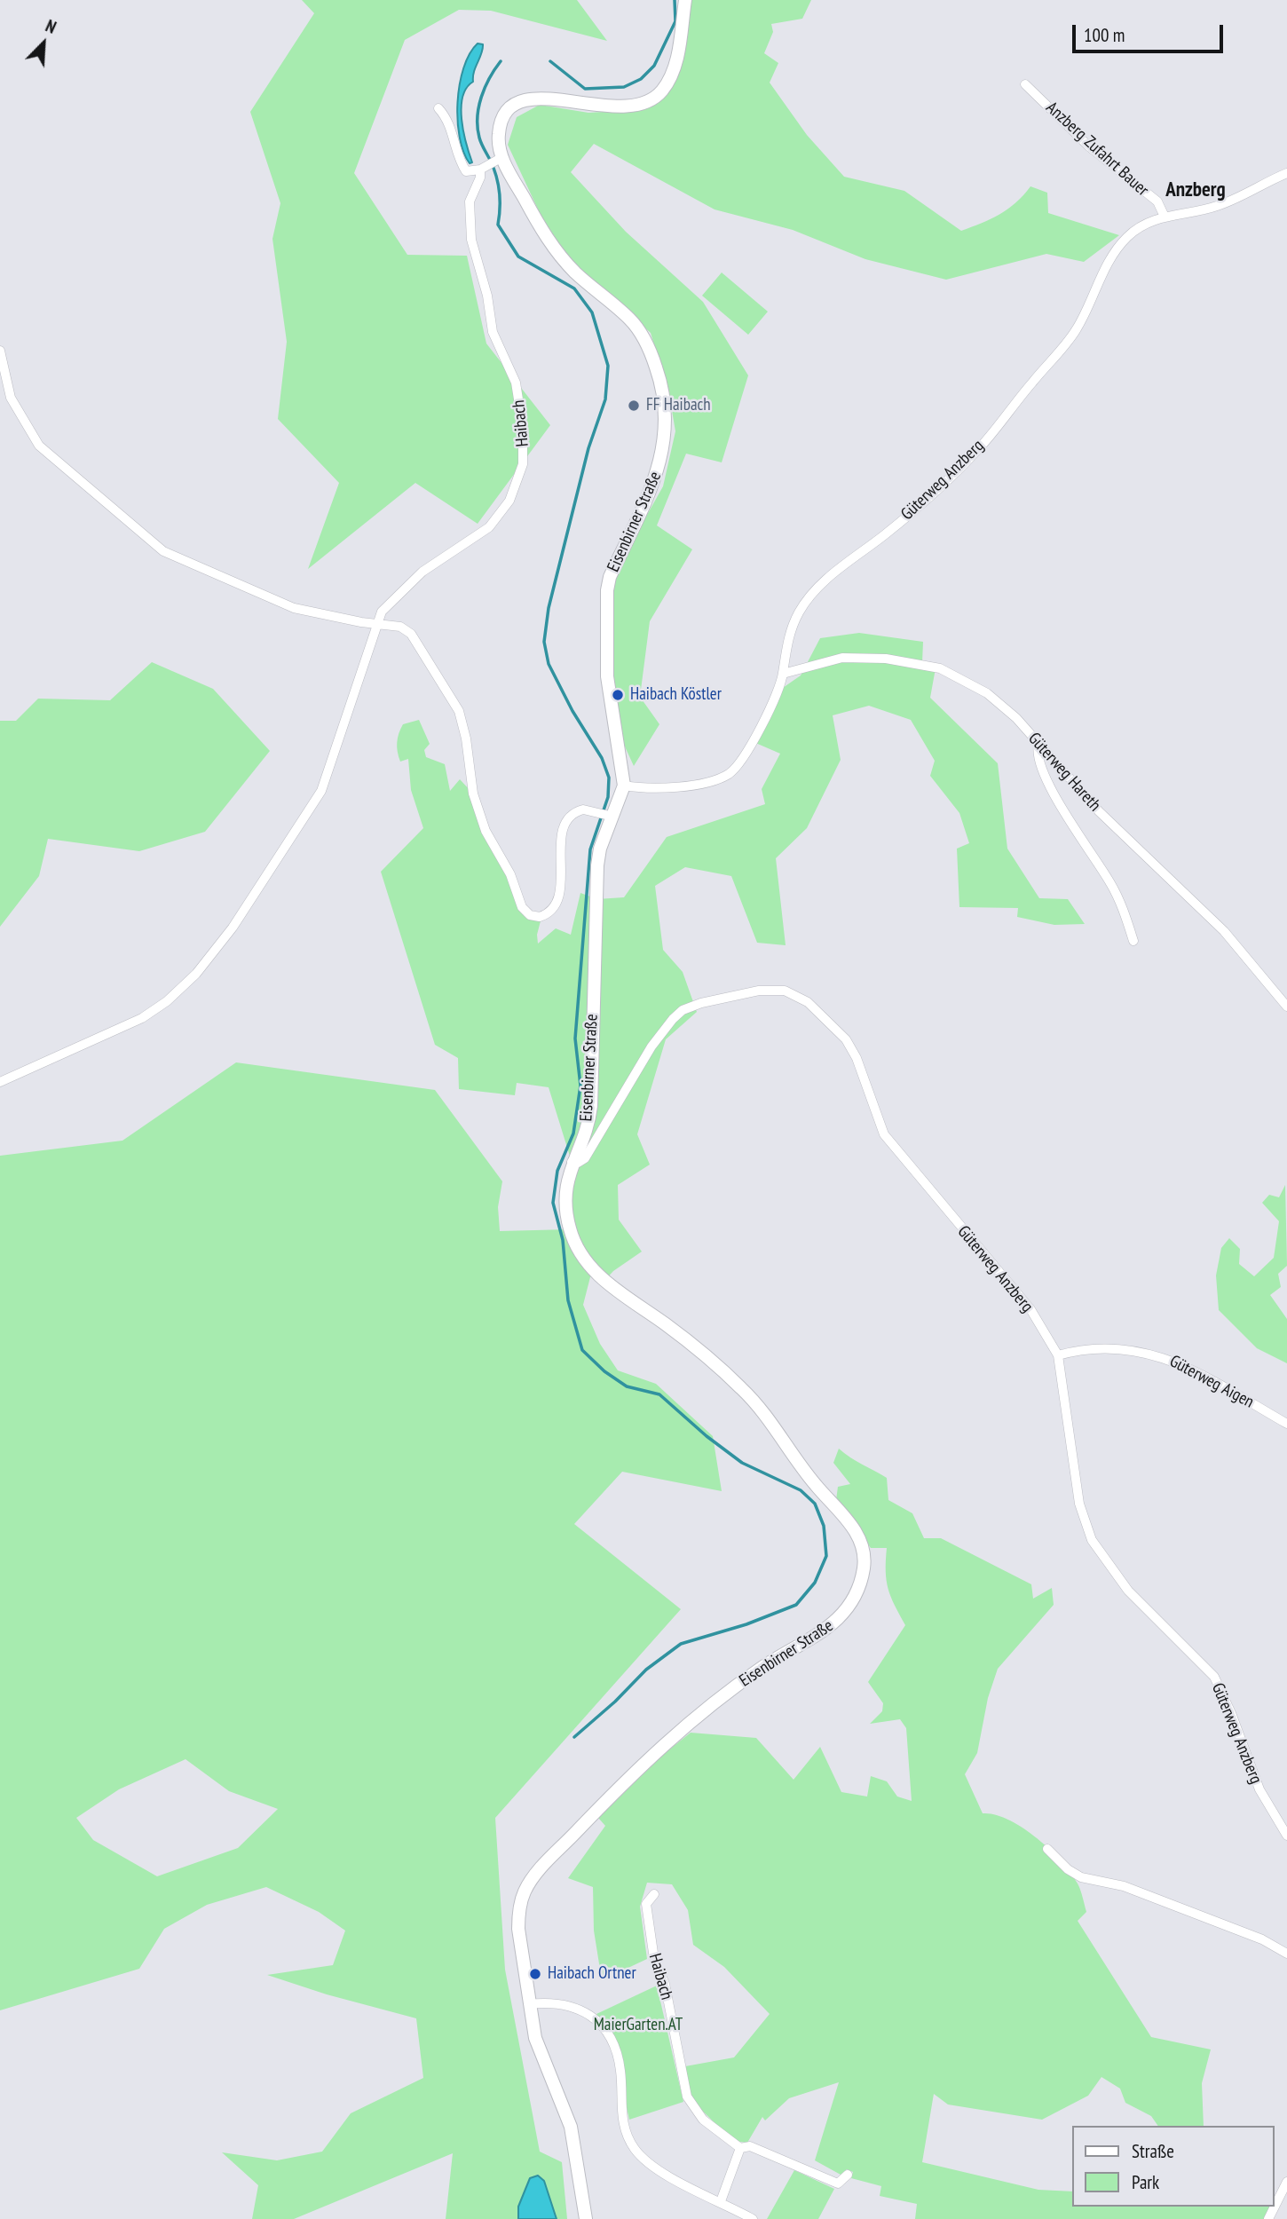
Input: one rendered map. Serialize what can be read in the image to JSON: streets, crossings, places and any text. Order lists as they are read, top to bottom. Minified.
{"streets":{"main road":["Eisenbirner Straße"],"street":["Anzberg Zufahrt Bauer","Haibach","Güterweg Anzberg","Güterweg Hareth","Güterweg Aigen"]},"crossings":[["Anzberg Zufahrt Bauer","Güterweg Anzberg"],["Güterweg Anzberg","Eisenbirner Straße"],["Güterweg Anzberg","Güterweg Hareth"],["Güterweg Anzberg","Güterweg Aigen"]],"districts":["Anzberg"],"parks":["MaierGarten.AT"],"places":["FF Haibach","Haibach Köstler","Haibach Ortner"],"legend":["Straße","Park"],"scale_bar":"100 m","north":"top right"}
